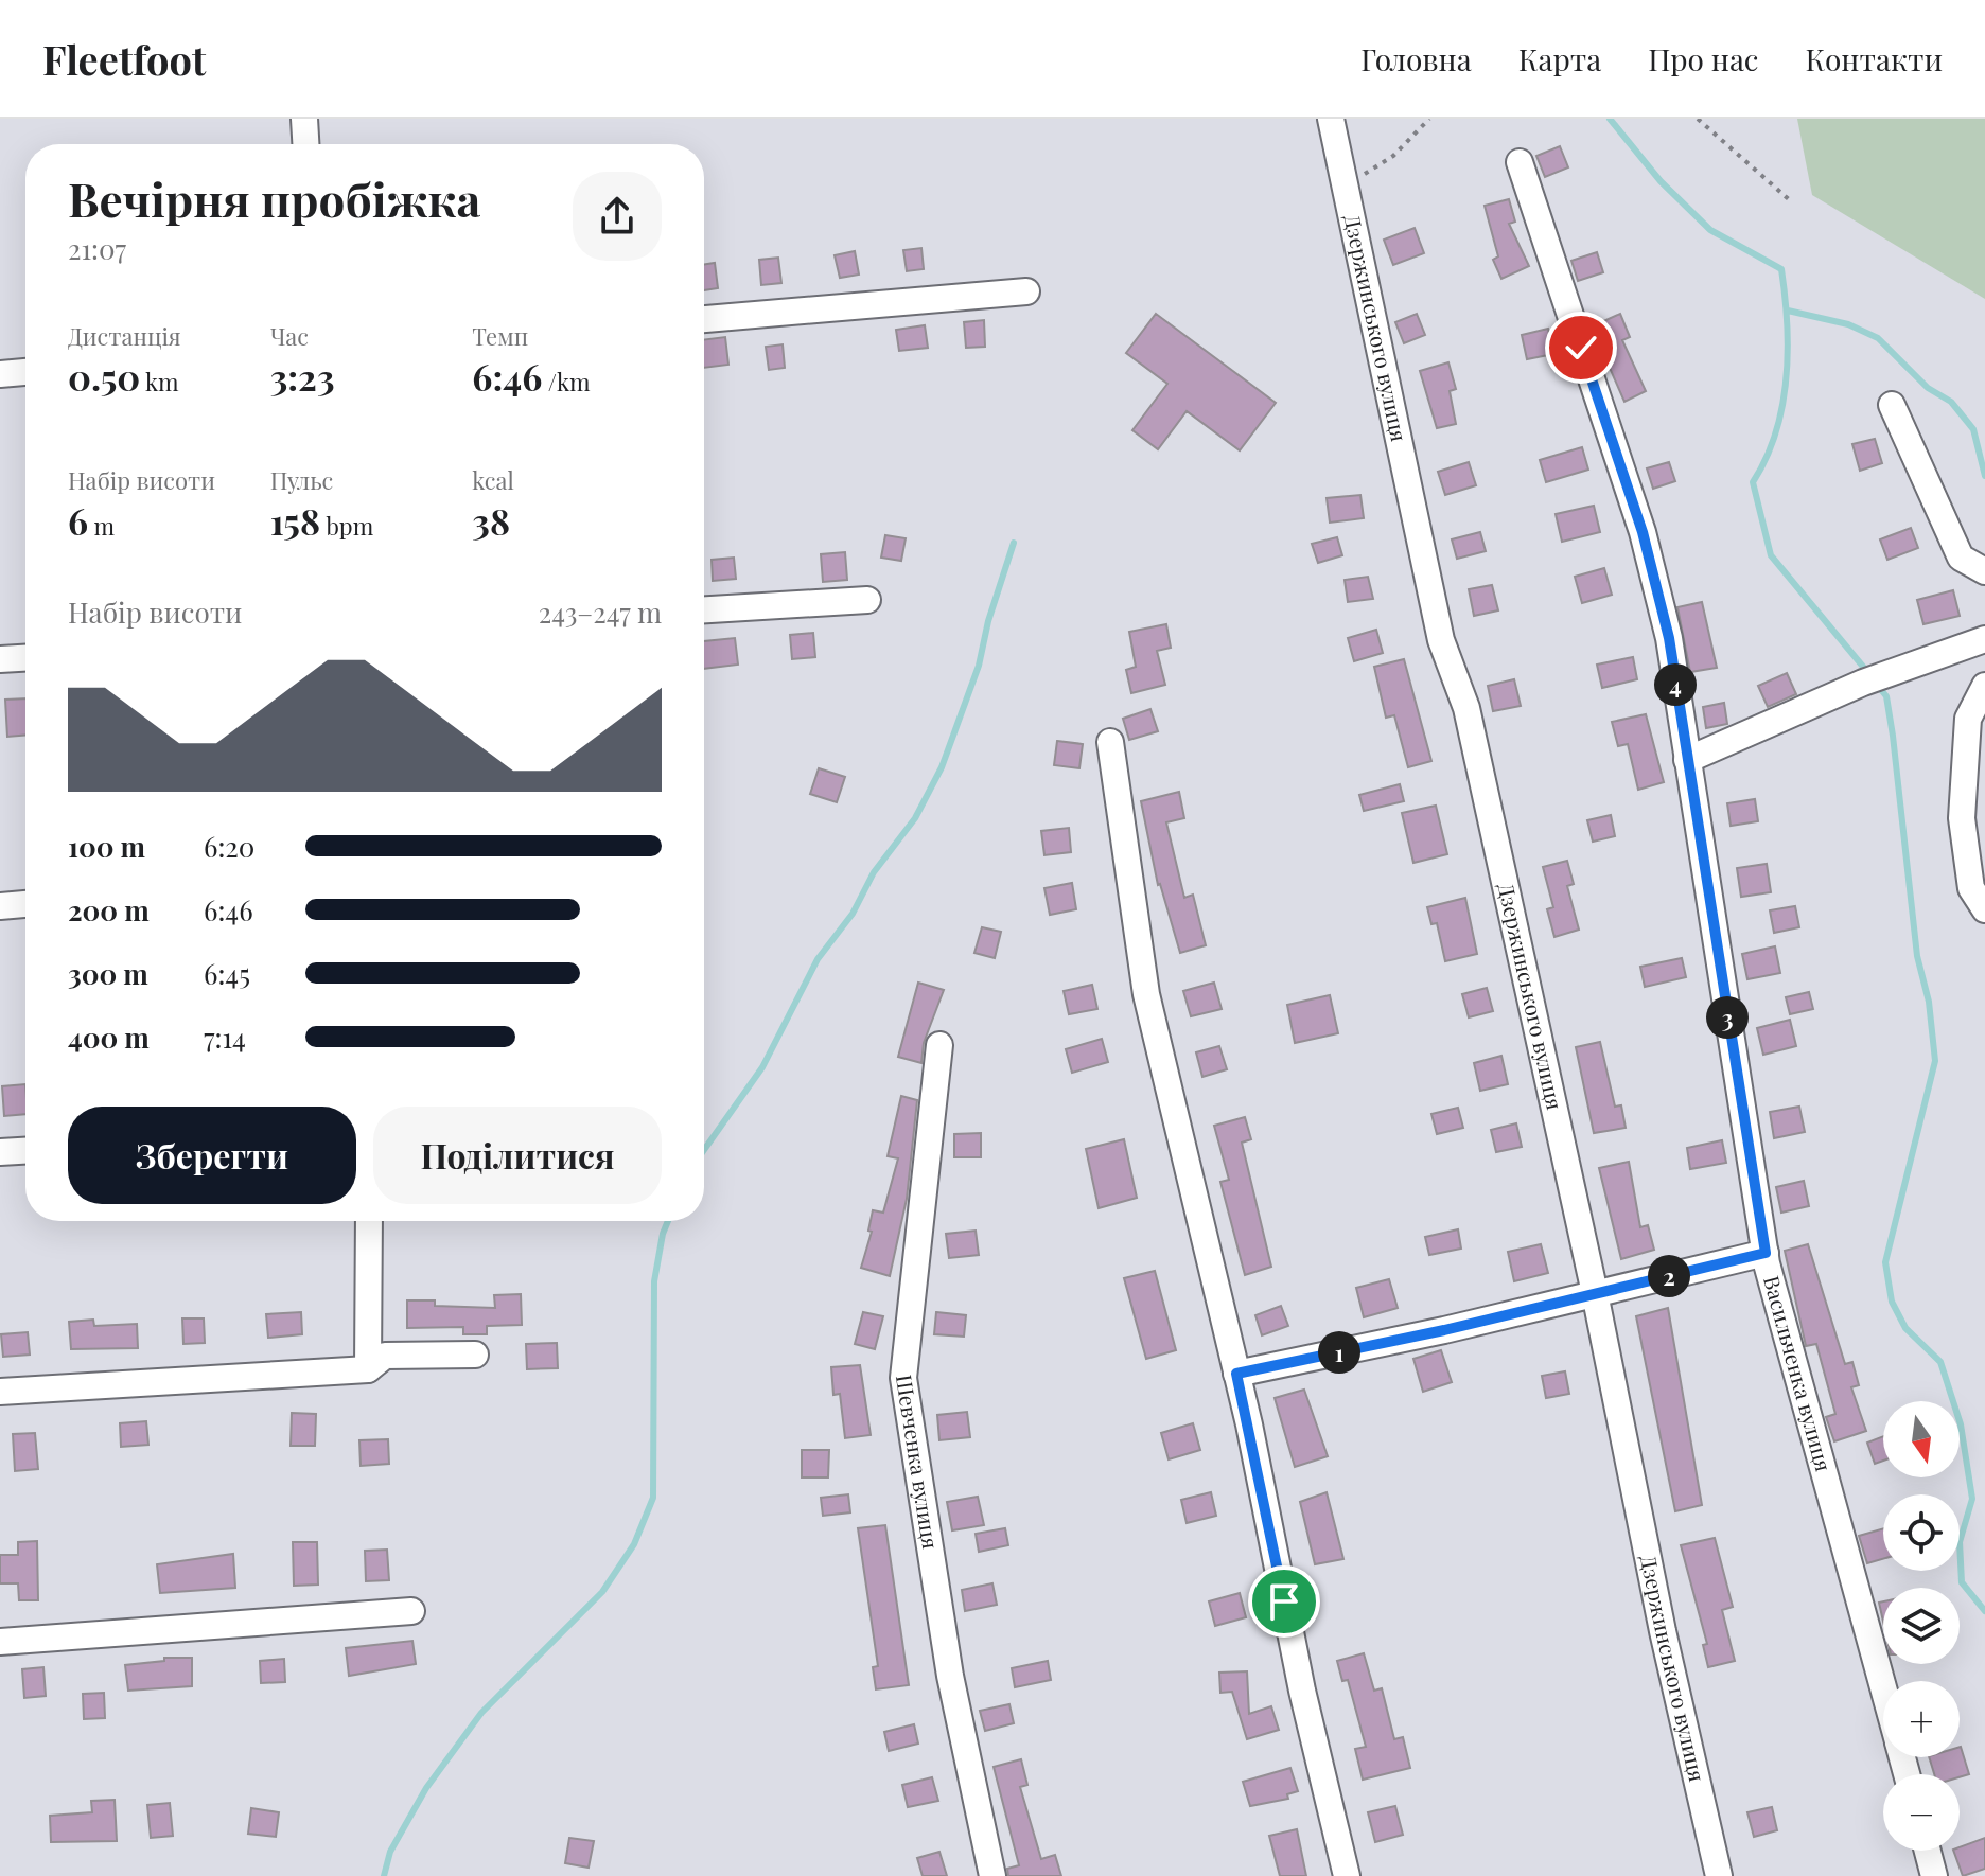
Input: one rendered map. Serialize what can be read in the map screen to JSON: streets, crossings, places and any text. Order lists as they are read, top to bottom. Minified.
{"streets":{"street":["Дзержинського вулиця","Васильченка вулиця","Шевченка вулиця"]},"north":"bottom","page":{"header":"Fleetfoot","nav":["Головна","Карта","Про нас","Контакти"],"heading":["Вечірня пробіжка","21:07"],"stats":[["Дистанція","0.50 km"],["Час","3:23"],["Темп","6:46 /km"],["Набір висоти","6 m"],["Пульс","158 bpm"],["kcal","38"]],"chart":["Набір висоти","243–247 m"],"pins":["4","3","2","1"],"list":[{"name":"100 m","note":"6:20"},{"name":"200 m","note":"6:46"},{"name":"300 m","note":"6:45"},{"name":"400 m","note":"7:14"}],"buttons":["Зберегти","Поділитися"],"map_buttons":["+","−"]}}
